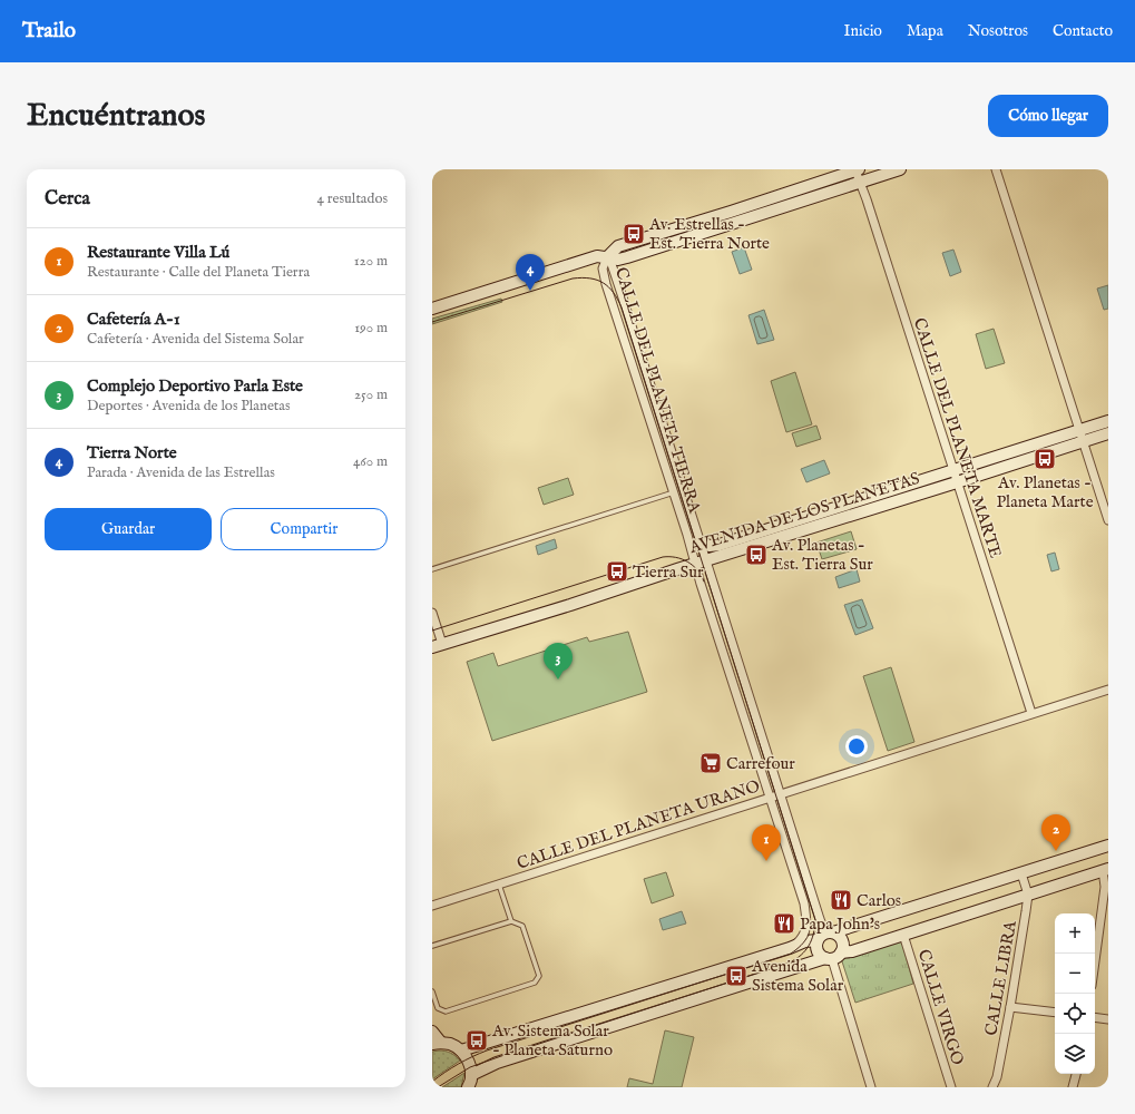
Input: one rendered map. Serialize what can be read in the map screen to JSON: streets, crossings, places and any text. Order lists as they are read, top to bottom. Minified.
{"streets":{"street":["CALLE DEL PLANETA TIERRA","CALLE DEL PLANETA MARTE","AVENIDA DE LOS PLANETAS","CALLE DEL PLANETA URANO","CALLE LIBRA","CALLE VIRGO"]},"crossings":[["CALLE DEL PLANETA TIERRA","AVENIDA DE LOS PLANETAS"],["CALLE DEL PLANETA TIERRA","CALLE DEL PLANETA URANO"],["CALLE DEL PLANETA MARTE","AVENIDA DE LOS PLANETAS"],["CALLE DEL PLANETA MARTE","CALLE DEL PLANETA URANO"]],"places":{"bus stop":["Av. Estrellas - Est. Tierra Norte","Av. Planetas - Planeta Marte","Av. Planetas - Est. Tierra Sur","Tierra Sur","Avenida Sistema Solar","Av. Sistema Solar - Planeta Saturno"],"supermarket":["Carrefour"],"restaurant":["Carlos","Papa John's"]},"page":{"header":"Trailo","nav":["Inicio","Mapa","Nosotros","Contacto"],"buttons":["Cómo llegar",["Guardar","Compartir"]],"title":"Encuéntranos","heading":["Cerca","4 resultados"],"list":[{"mark":"1","name":"Restaurante Villa Lú","note":"Restaurante · Calle del Planeta Tierra","value":"120 m"},{"mark":"2","name":"Cafetería A-1","note":"Cafetería · Avenida del Sistema Solar","value":"190 m"},{"mark":"3","name":"Complejo Deportivo Parla Este","note":"Deportes · Avenida de los Planetas","value":"250 m"},{"mark":"4","name":"Tierra Norte","note":"Parada · Avenida de las Estrellas","value":"460 m"}],"pins":["4","3","2","1"],"map_buttons":["+","−"]}}
